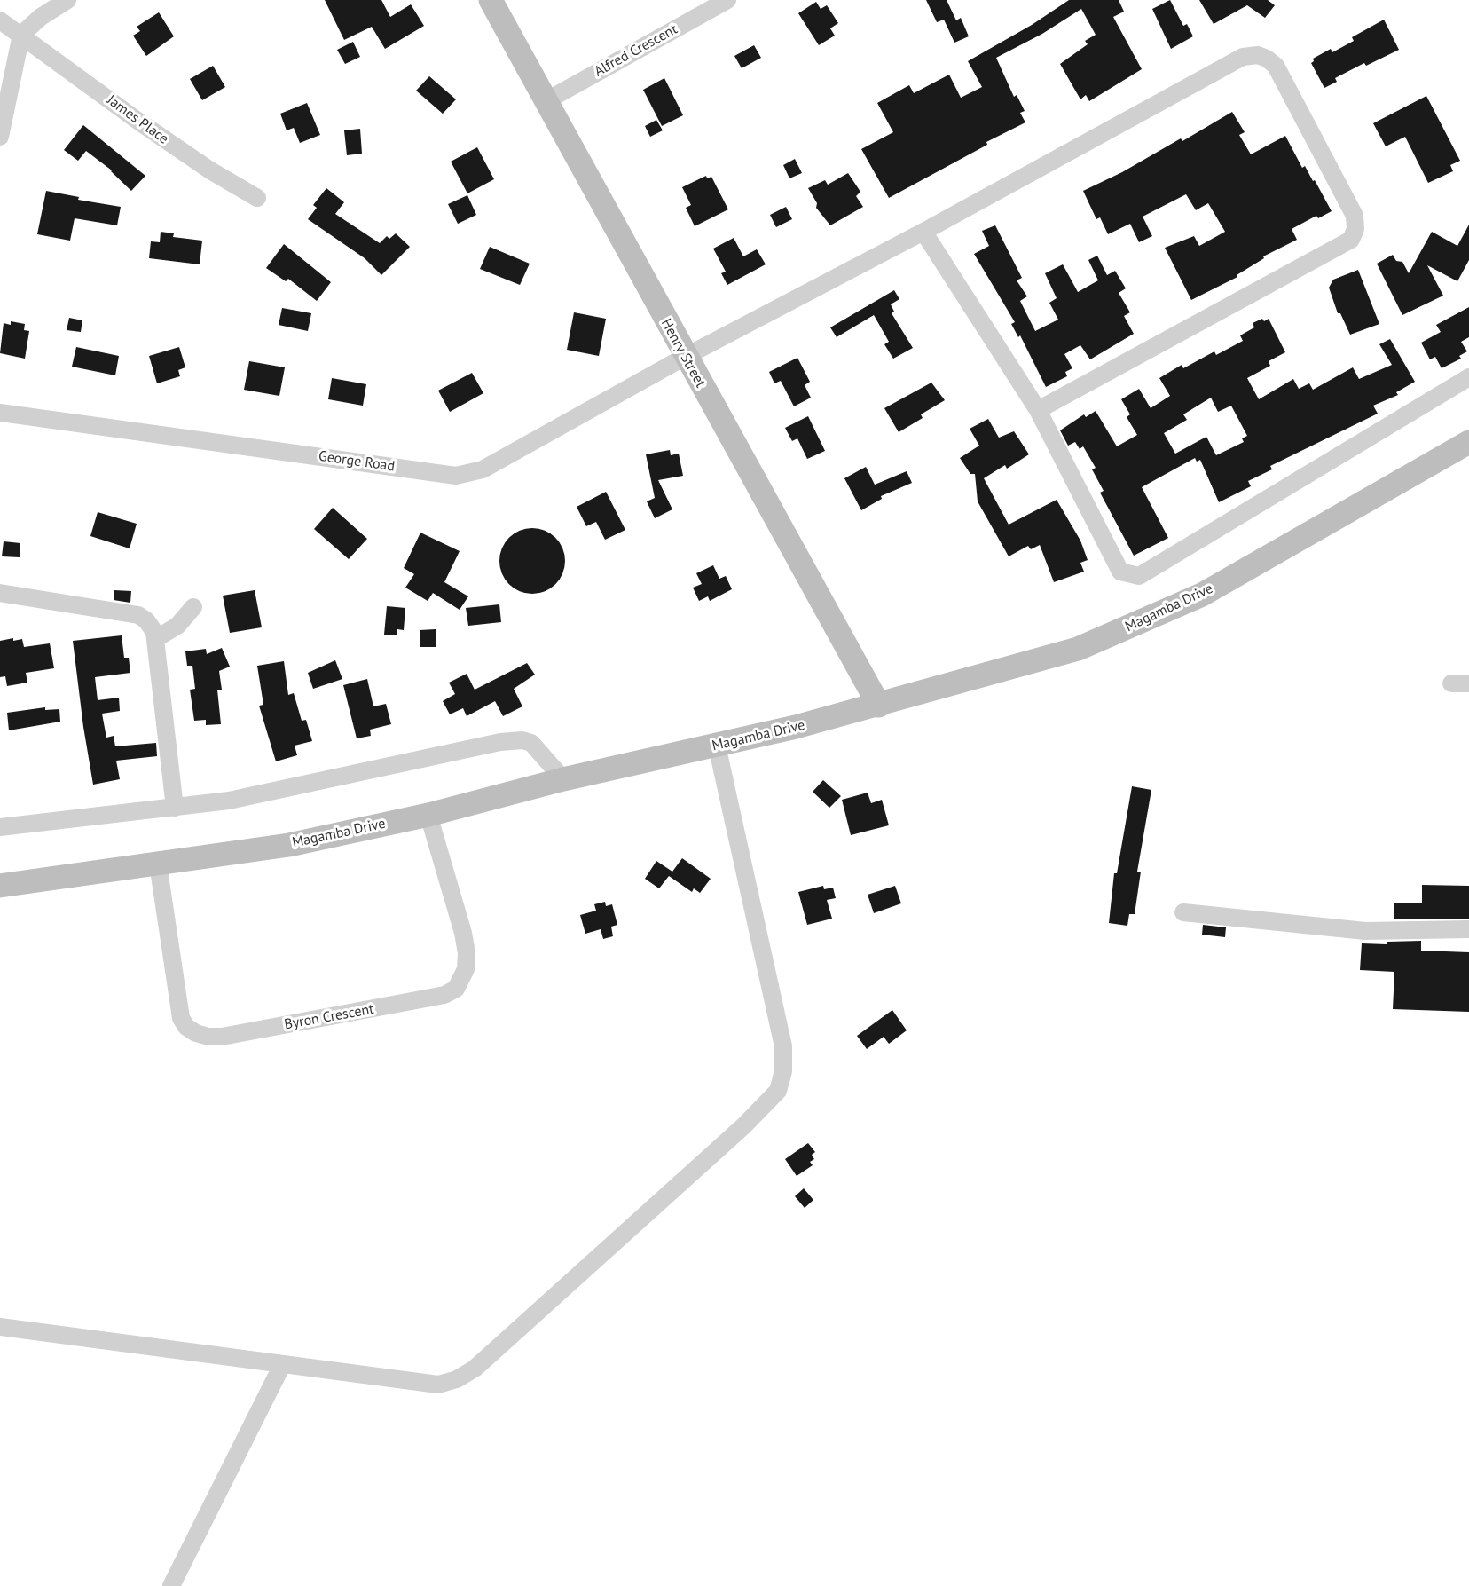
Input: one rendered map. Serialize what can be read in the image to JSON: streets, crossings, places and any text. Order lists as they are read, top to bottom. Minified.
{"streets":{"street":["Alfred Crescent","James Place","Henry Street","George Road","Magamba Drive","Byron Crescent"]},"crossings":[["Alfred Crescent","Henry Street"],["Henry Street","George Road"],["Henry Street","Magamba Drive"],["Magamba Drive","Byron Crescent"]]}
